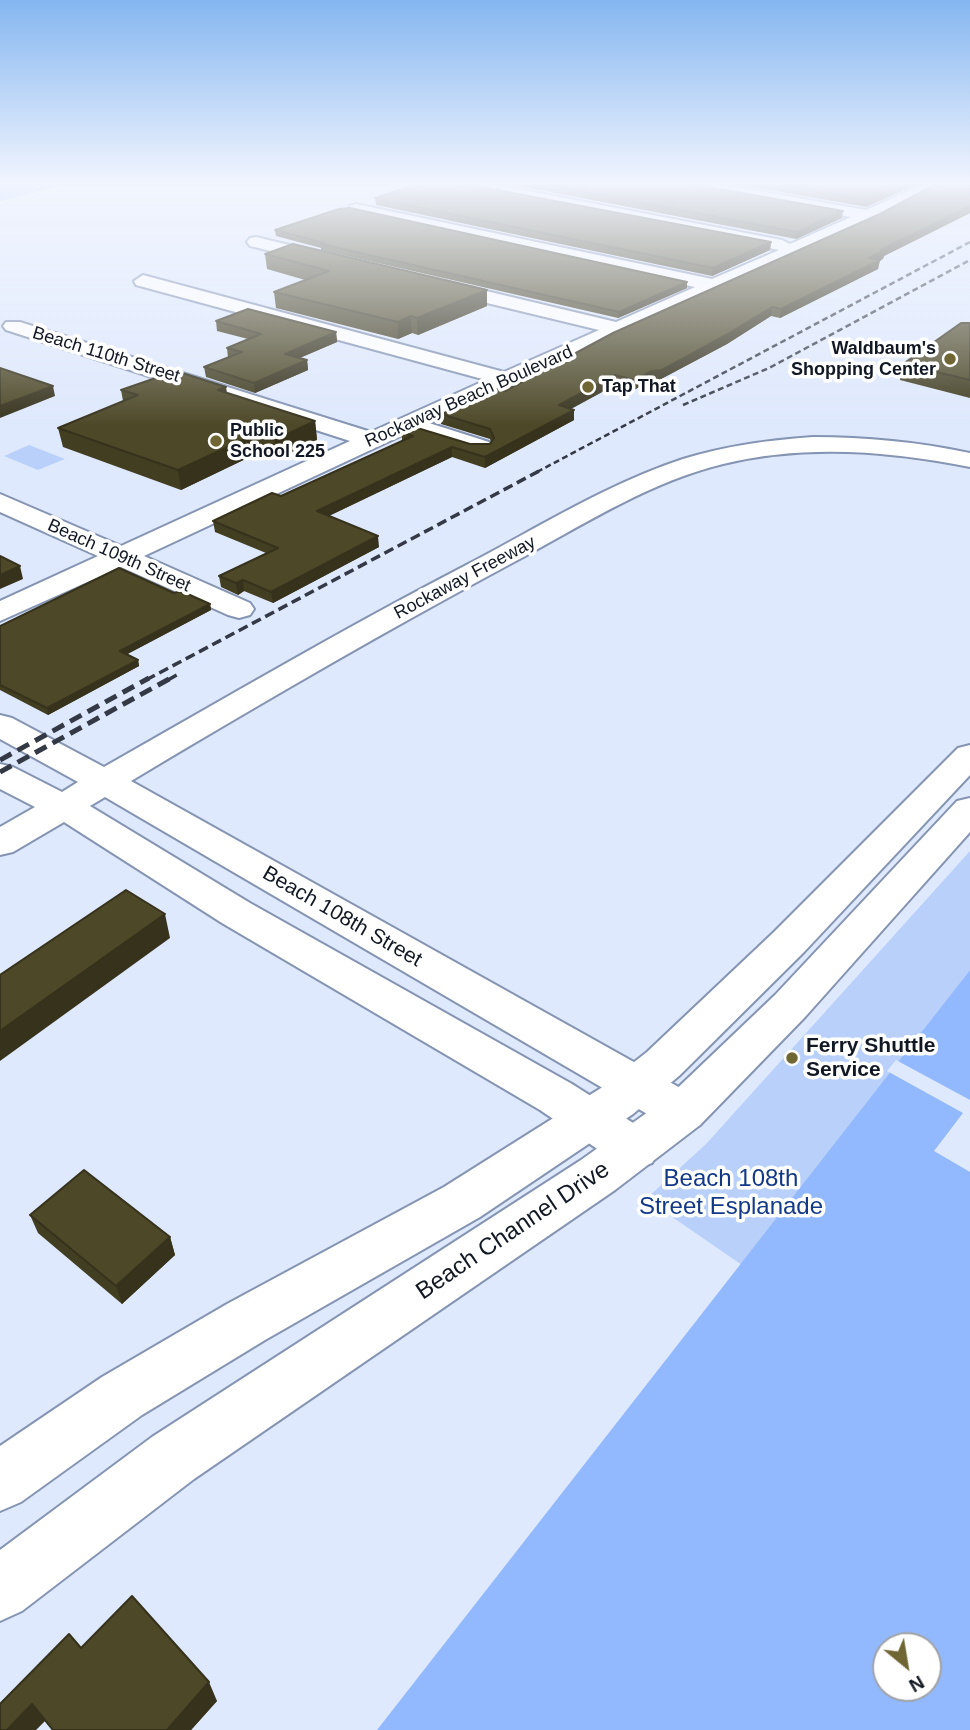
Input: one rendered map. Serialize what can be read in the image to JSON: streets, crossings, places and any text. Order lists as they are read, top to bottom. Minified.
{"streets":{"street":["Beach 110th Street","Rockaway Beach Boulevard","Beach 109th Street","Rockaway Freeway","Beach 108th Street","Beach Channel Drive"]},"crossings":[["Beach 110th Street","Rockaway Beach Boulevard"],["Rockaway Beach Boulevard","Beach 109th Street"],["Rockaway Freeway","Beach 108th Street"],["Beach 108th Street","Beach Channel Drive"]],"parks":["Beach 108th Street Esplanade"],"places":["Waldbaum's Shopping Center","Tap That","Public School 225","Ferry Shuttle Service"],"north":"bottom right"}
